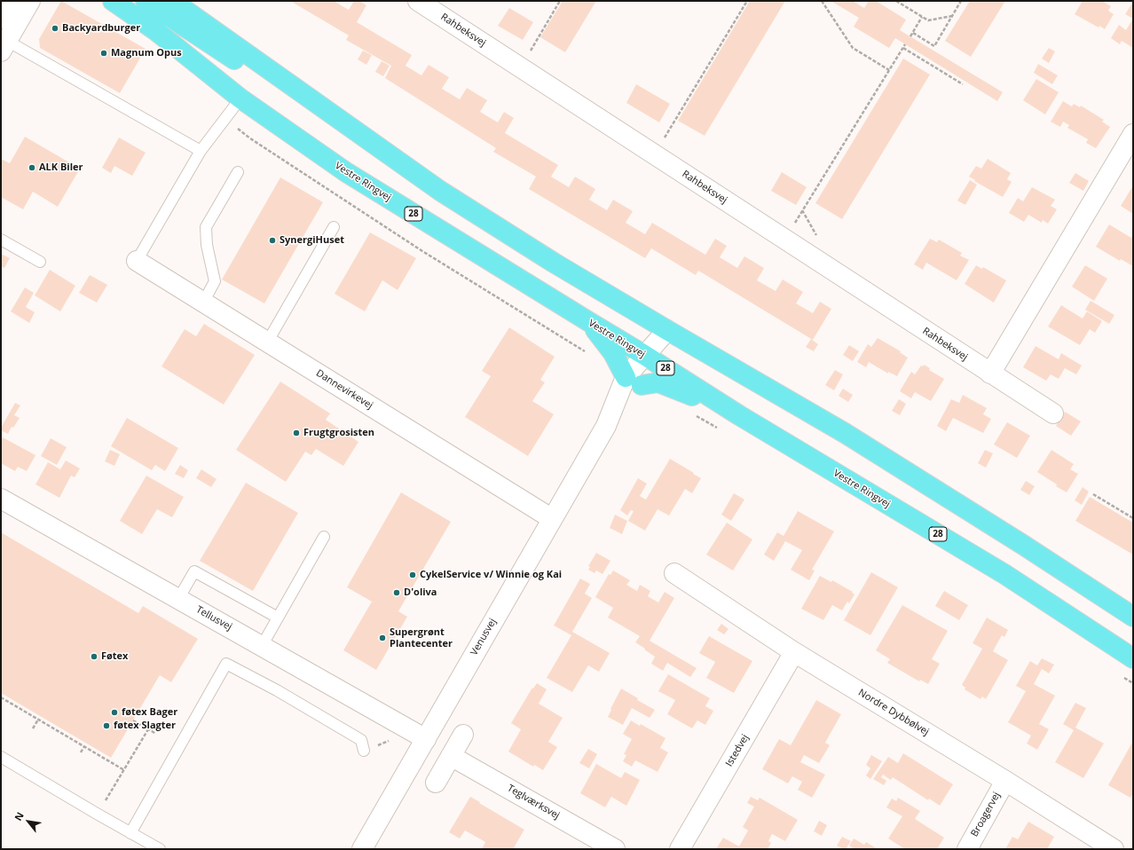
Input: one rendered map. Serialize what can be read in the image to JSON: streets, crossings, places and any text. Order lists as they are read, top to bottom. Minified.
{"streets":{"main road":["Vestre Ringvej","28"],"street":["Rahbeksvej","Dannevirkevej","Tellusvej","Venusvej","Nordre Dybbølvej","Istedvej","Teglværksvej","Broagervej"]},"crossings":[["Vestre Ringvej","28"],["Vestre Ringvej","Venusvej"],["28","Venusvej"],["Dannevirkevej","Venusvej"],["Tellusvej","Venusvej"],["Nordre Dybbølvej","Istedvej"],["Nordre Dybbølvej","Broagervej"]],"places":["Backyardburger","Magnum Opus","ALK Biler","SynergiHuset","Frugtgrosisten","CykelService v/ Winnie og Kai","D'oliva","Supergrønt Plantecenter","Føtex","føtex Bager","føtex Slagter"],"north":"top left"}
